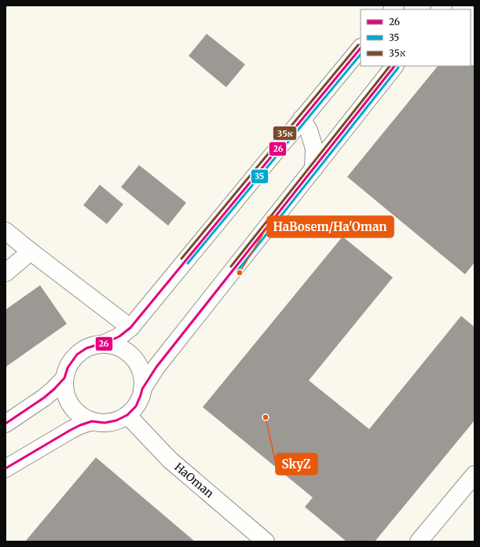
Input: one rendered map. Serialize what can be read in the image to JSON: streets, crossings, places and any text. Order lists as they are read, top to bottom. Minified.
{"streets":{"street":["HaOman"]},"places":["HaBosem/Ha'Oman","SkyZ"],"lines":["transit line 35א","transit line 26","transit line 35"],"legend":["26","35","35א"]}
